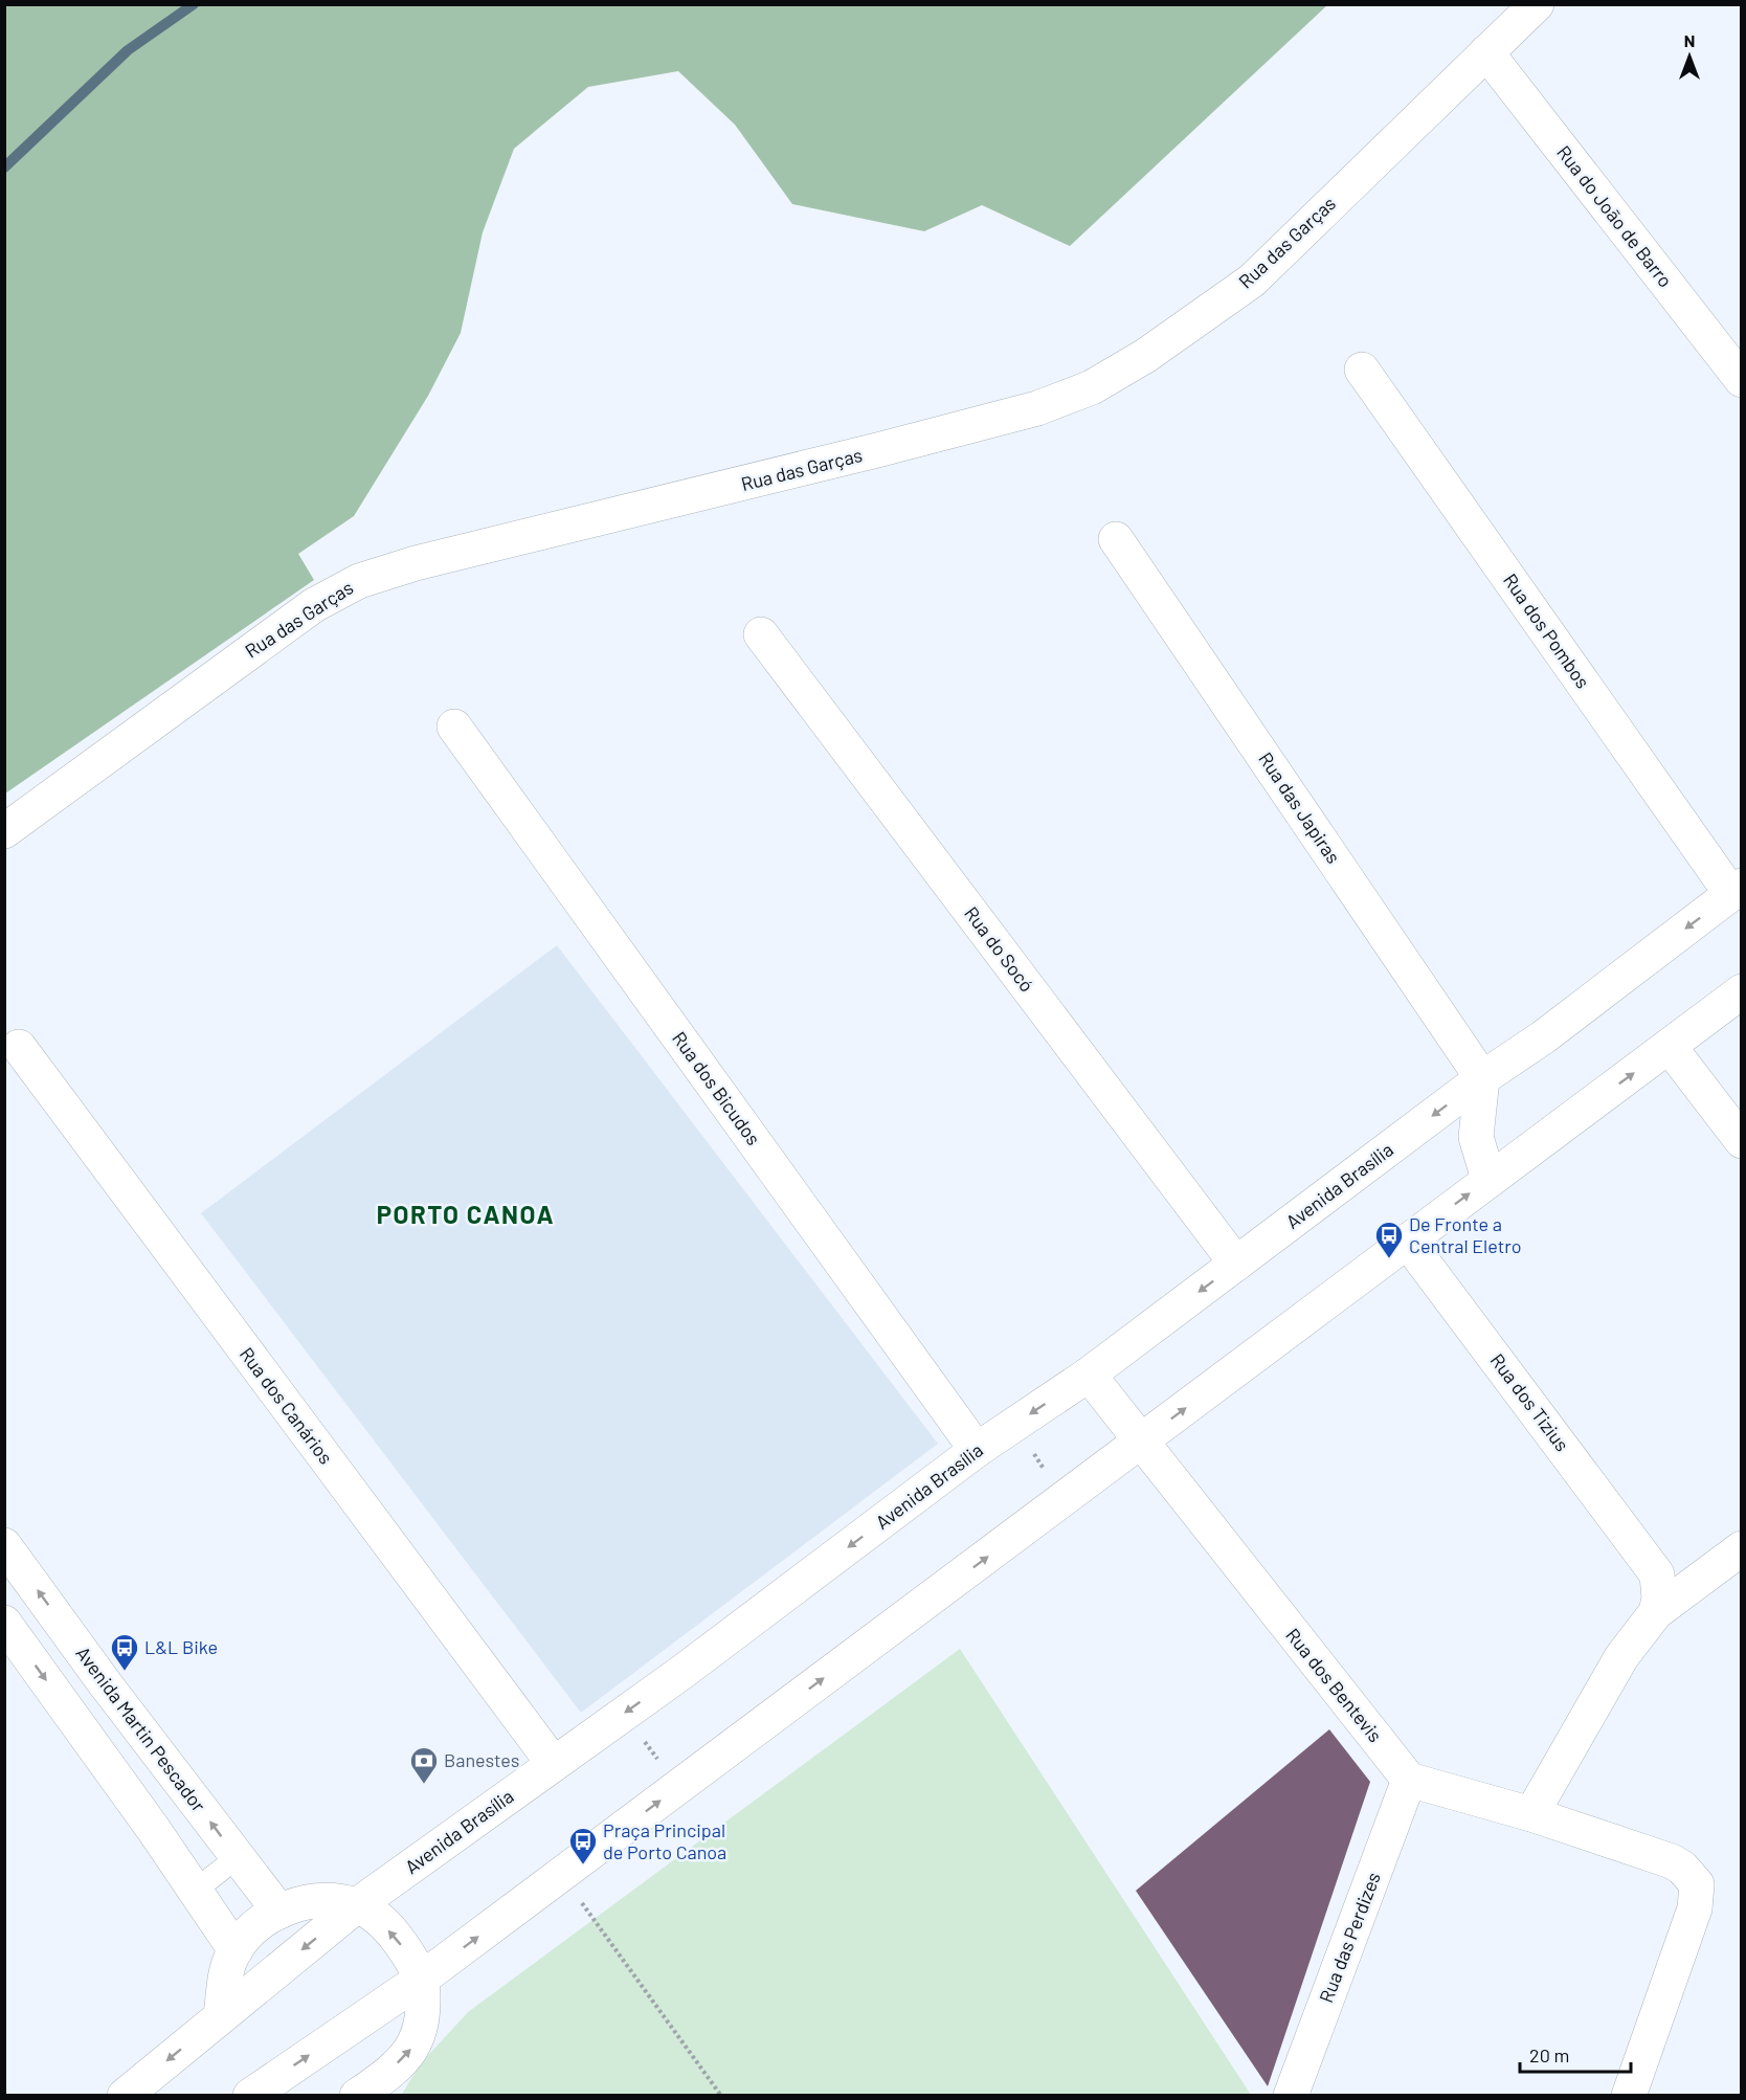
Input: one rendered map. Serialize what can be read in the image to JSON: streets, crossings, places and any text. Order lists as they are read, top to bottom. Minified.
{"streets":{"street":["Rua do João de Barro","Rua das Garças","Rua dos Pombos","Rua das Japiras","Rua do Socó","Rua dos Bicudos","Avenida Brasília","Rua dos Tizius","Rua dos Canários","Rua dos Bentevis","Avenida Martin Pescador","Rua das Perdizes"]},"crossings":[["Rua do João de Barro","Rua das Garças"],["Rua dos Pombos","Avenida Brasília"],["Rua das Japiras","Avenida Brasília"],["Rua do Socó","Avenida Brasília"],["Rua dos Bicudos","Avenida Brasília"],["Avenida Brasília","Rua dos Canários"],["Avenida Brasília","Rua dos Bentevis"],["Rua dos Bentevis","Rua das Perdizes"]],"districts":["PORTO CANOA"],"places":{"bus stop":["De Fronte a Central Eletro","L&L Bike","Praça Principal de Porto Canoa"],"bank":["Banestes"]},"scale_bar":"20 m","north":"top"}
